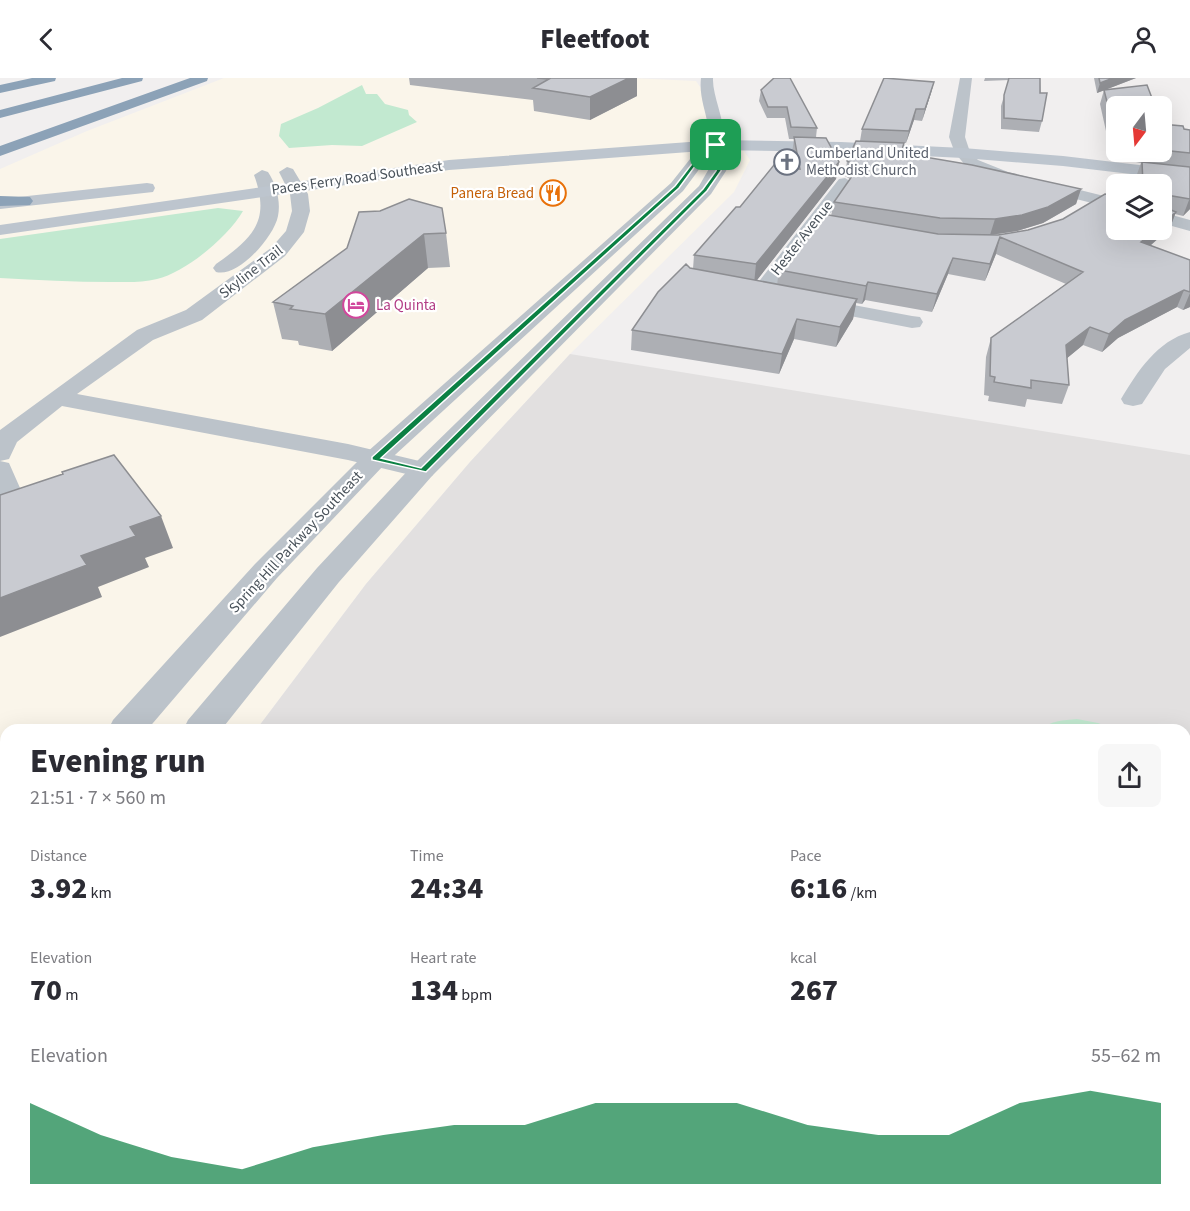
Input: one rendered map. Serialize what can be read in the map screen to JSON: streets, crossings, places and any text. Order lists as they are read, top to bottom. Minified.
{"streets":{"main road":["Paces Ferry Road Southeast"],"street":["Hester Avenue","Skyline Trail","Spring Hill Parkway Southeast"]},"crossings":[["Paces Ferry Road Southeast","Skyline Trail"],["Paces Ferry Road Southeast","Spring Hill Parkway Southeast"]],"places":{"church":["Cumberland United Methodist Church"],"restaurant":["Panera Bread"],"hotel":["La Quinta"]},"north":"bottom","page":{"header":"Fleetfoot","heading":["Evening run","21:51 · 7 × 560 m"],"stats":[["Distance","3.92 km"],["Time","24:34"],["Pace","6:16 /km"],["Elevation","70 m"],["Heart rate","134 bpm"],["kcal","267"]],"chart":["Elevation","55–62 m"]}}
